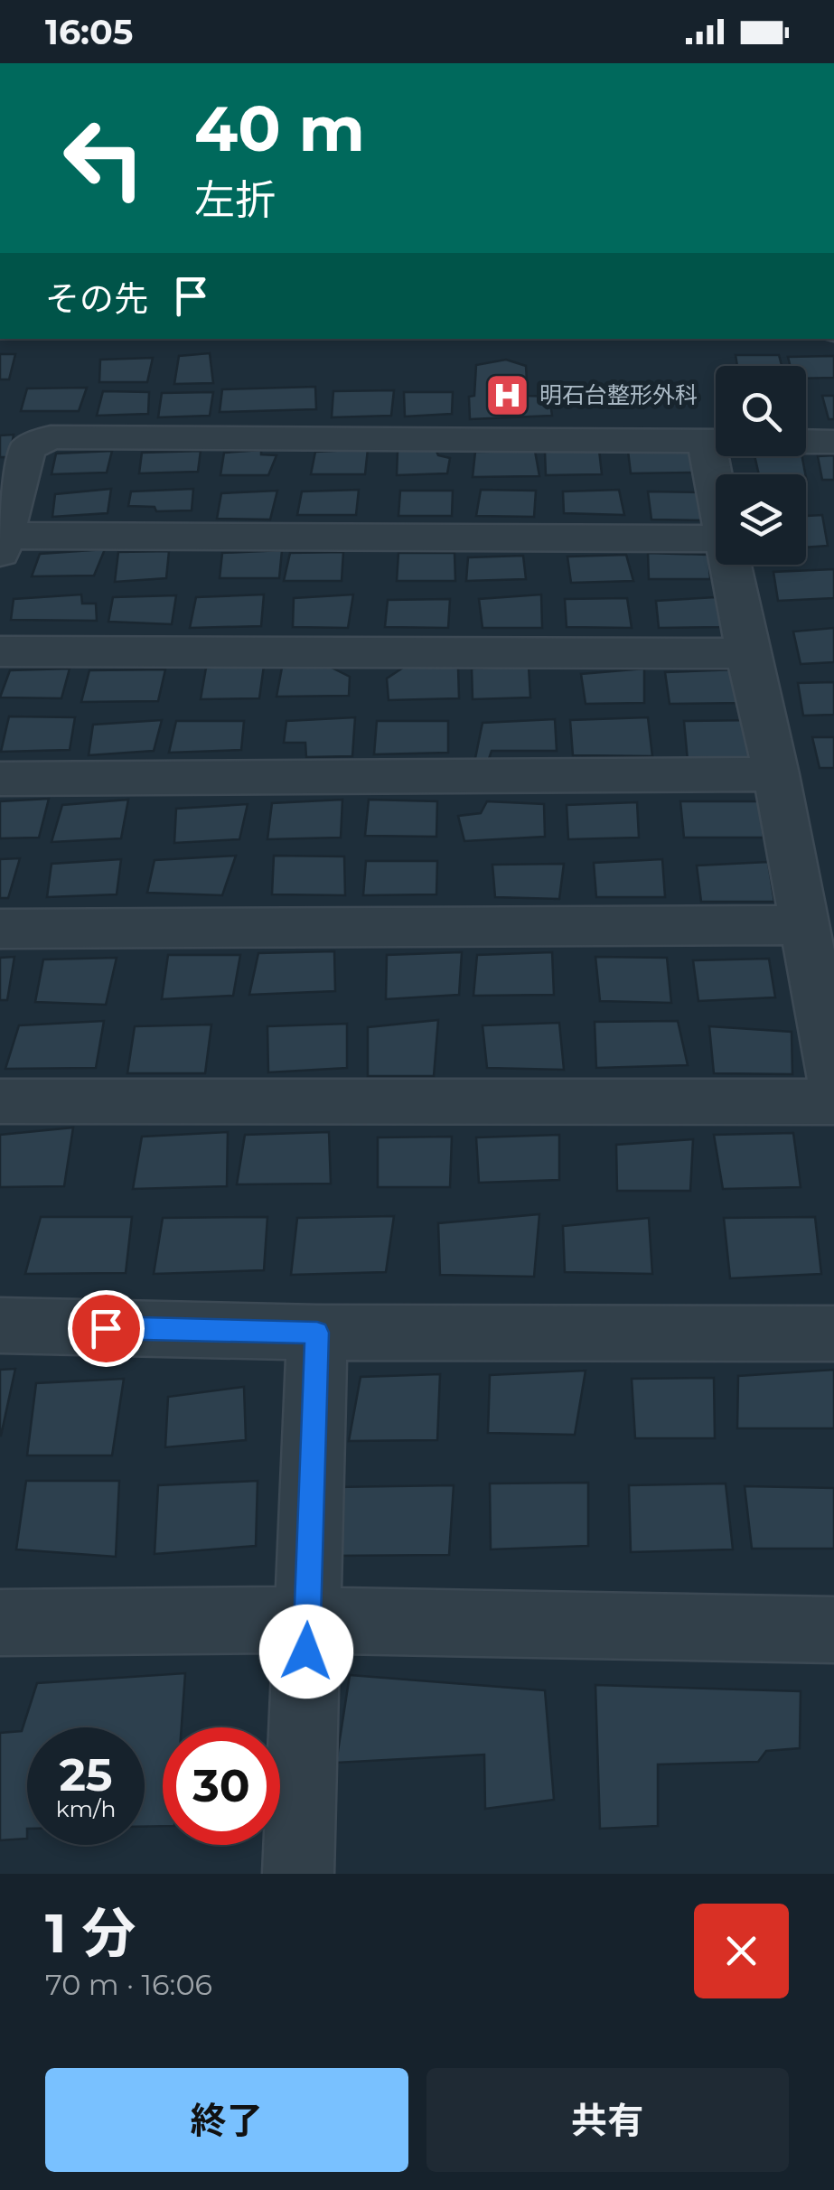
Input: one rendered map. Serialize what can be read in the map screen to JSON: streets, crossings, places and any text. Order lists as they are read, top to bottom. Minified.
{"places":{"hospital":["明石台整形外科"]},"page":{"status":"16:05","turn":["40 m","左折"],"then":"その先","speed":"25 km/h","limit":"30","heading":["1 分","70 m · 16:06"],"buttons":["終了","共有"]}}
